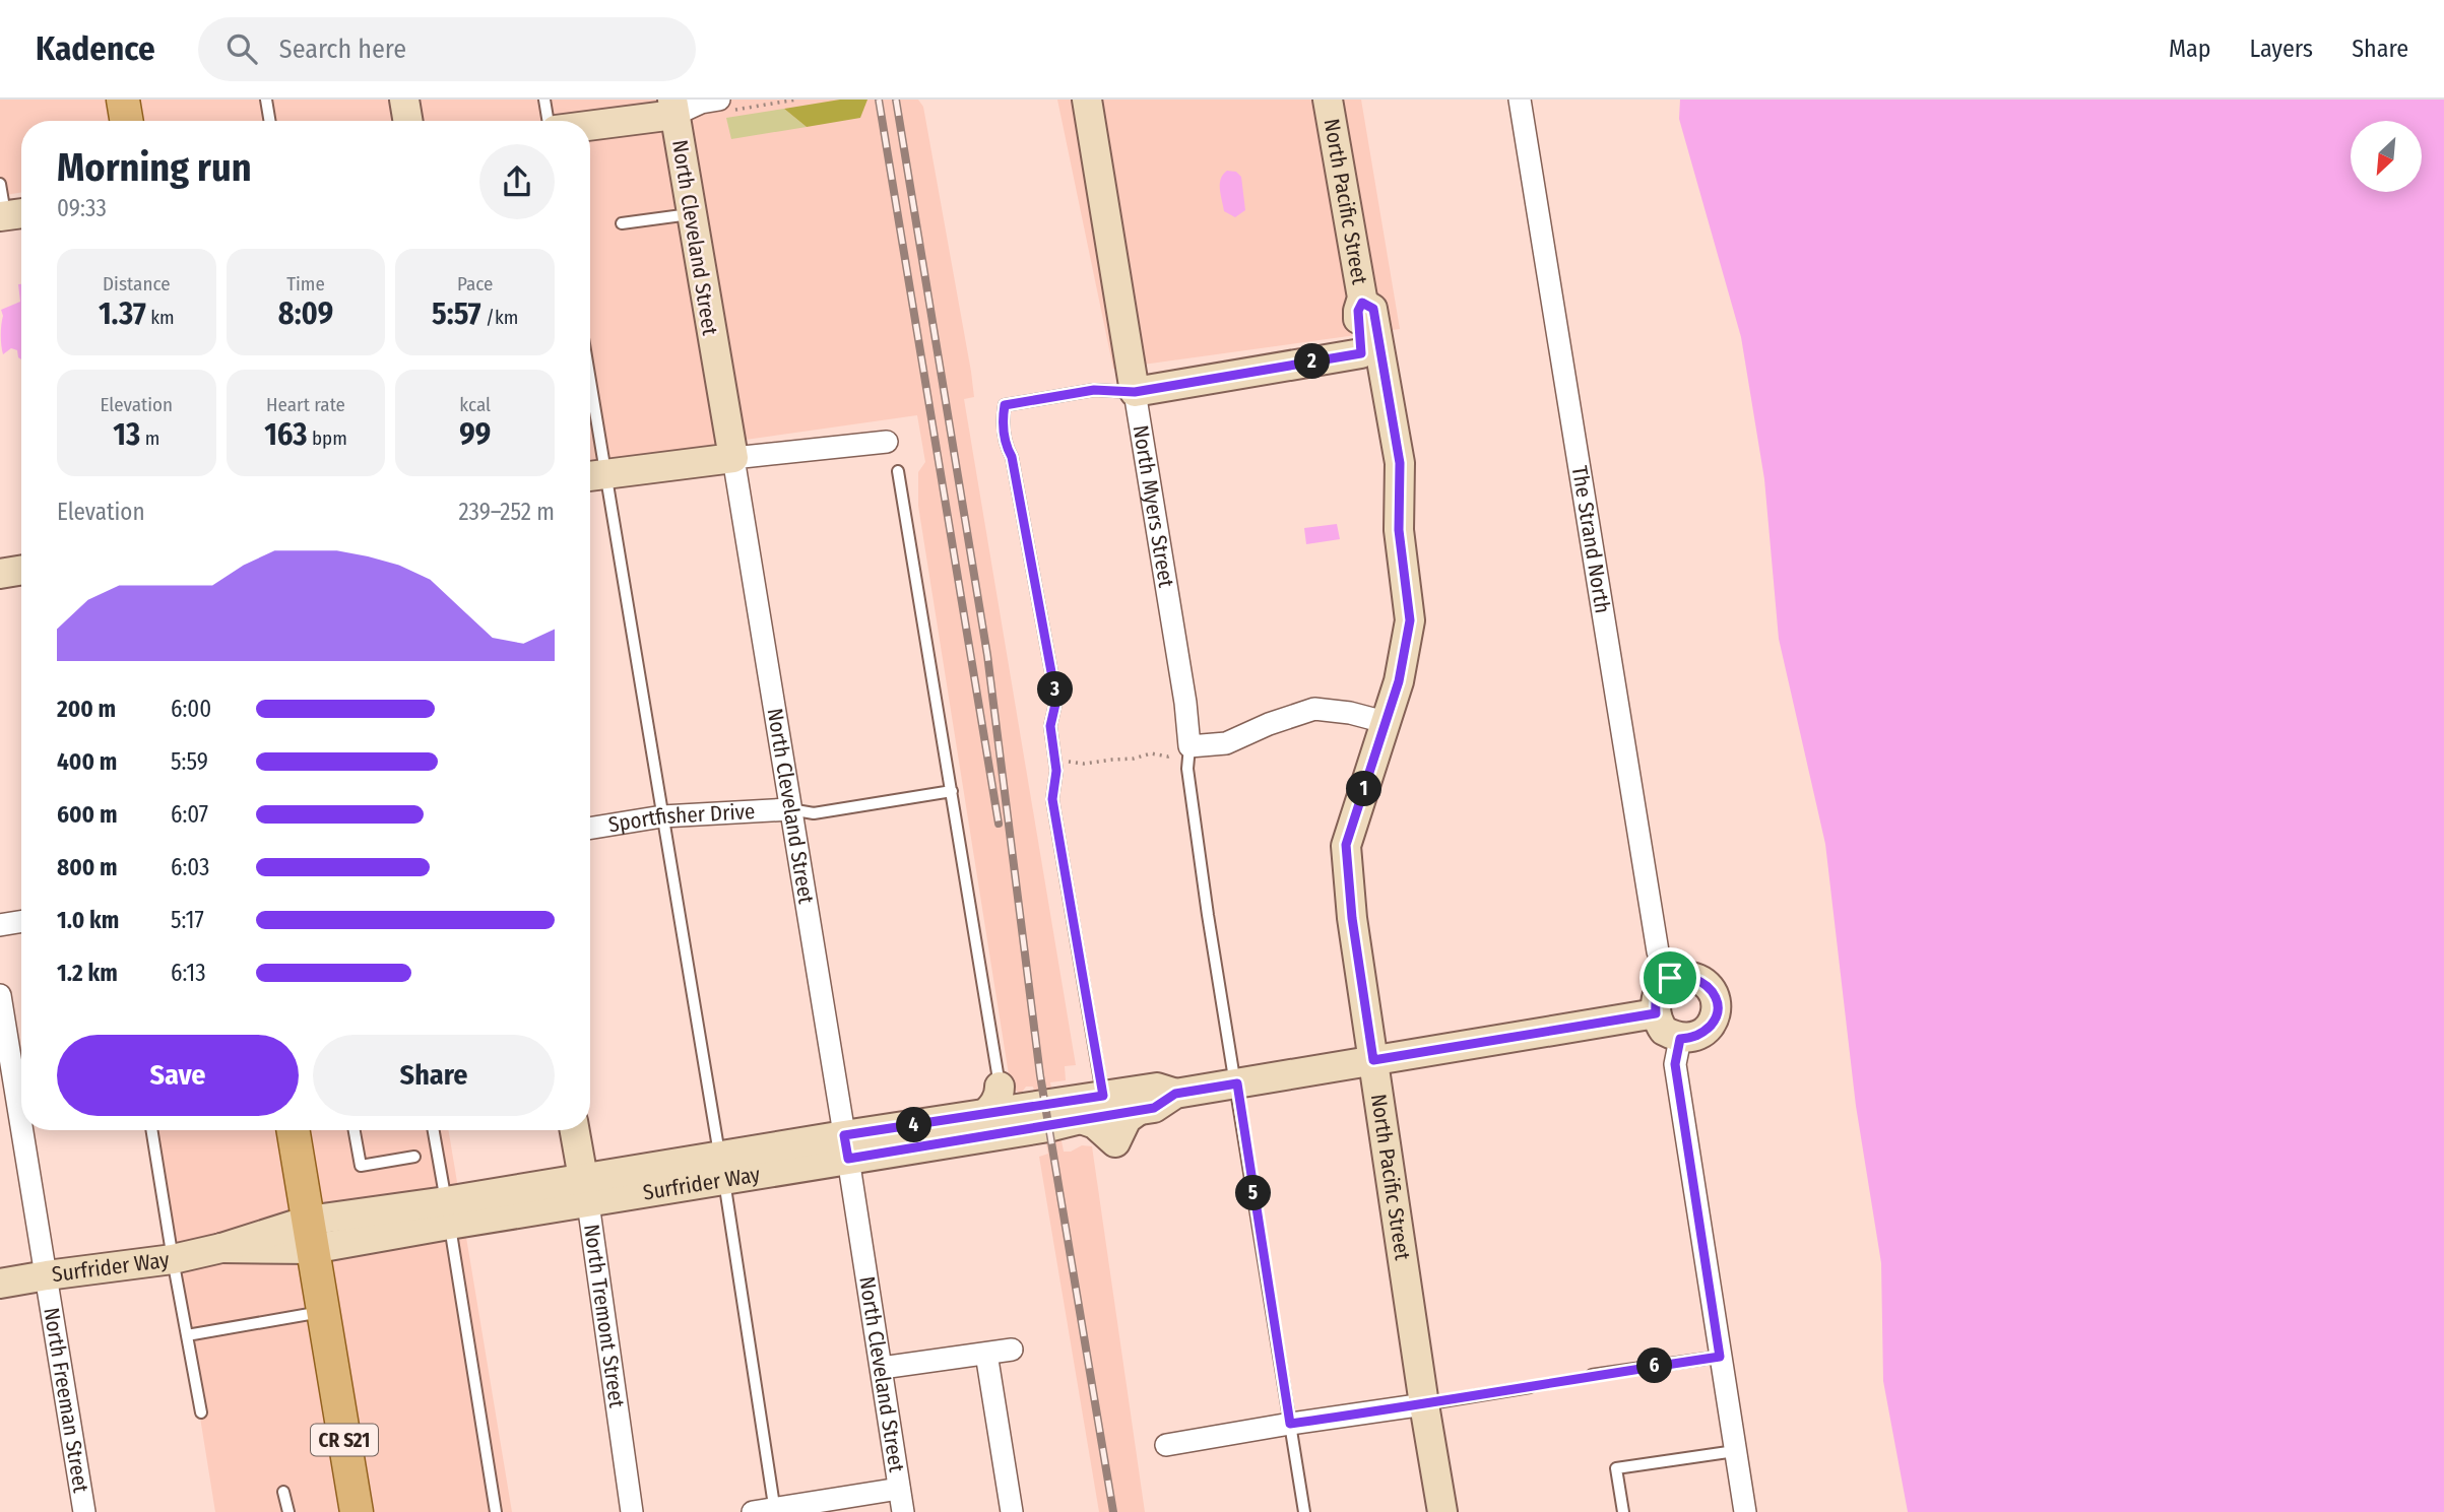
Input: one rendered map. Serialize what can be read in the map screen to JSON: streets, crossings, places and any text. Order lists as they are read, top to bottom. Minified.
{"streets":{"main road":["North Pacific Street","North Cleveland Street","North Myers Street","Surfrider Way","North Tremont Street","CR S21"],"street":["The Strand North","Sportfisher Drive","North Freeman Street"]},"crossings":[["North Pacific Street","Surfrider Way"],["North Cleveland Street","Sportfisher Drive"],["North Cleveland Street","Surfrider Way"],["The Strand North","Surfrider Way"],["Surfrider Way","North Tremont Street"],["Surfrider Way","North Freeman Street"],["Surfrider Way","CR S21"]],"north":"bottom left","page":{"header":"Kadence","search":"Search here","nav":["Map","Layers","Share"],"heading":["Morning run","09:33"],"stats":[["Distance","1.37 km"],["Time","8:09"],["Pace","5:57 /km"],["Elevation","13 m"],["Heart rate","163 bpm"],["kcal","99"]],"pins":["2","3","1","4","5","6"],"chart":["Elevation","239–252 m"],"list":[{"name":"200 m","note":"6:00"},{"name":"400 m","note":"5:59"},{"name":"600 m","note":"6:07"},{"name":"800 m","note":"6:03"},{"name":"1.0 km","note":"5:17"},{"name":"1.2 km","note":"6:13"}],"buttons":["Save","Share"]}}
